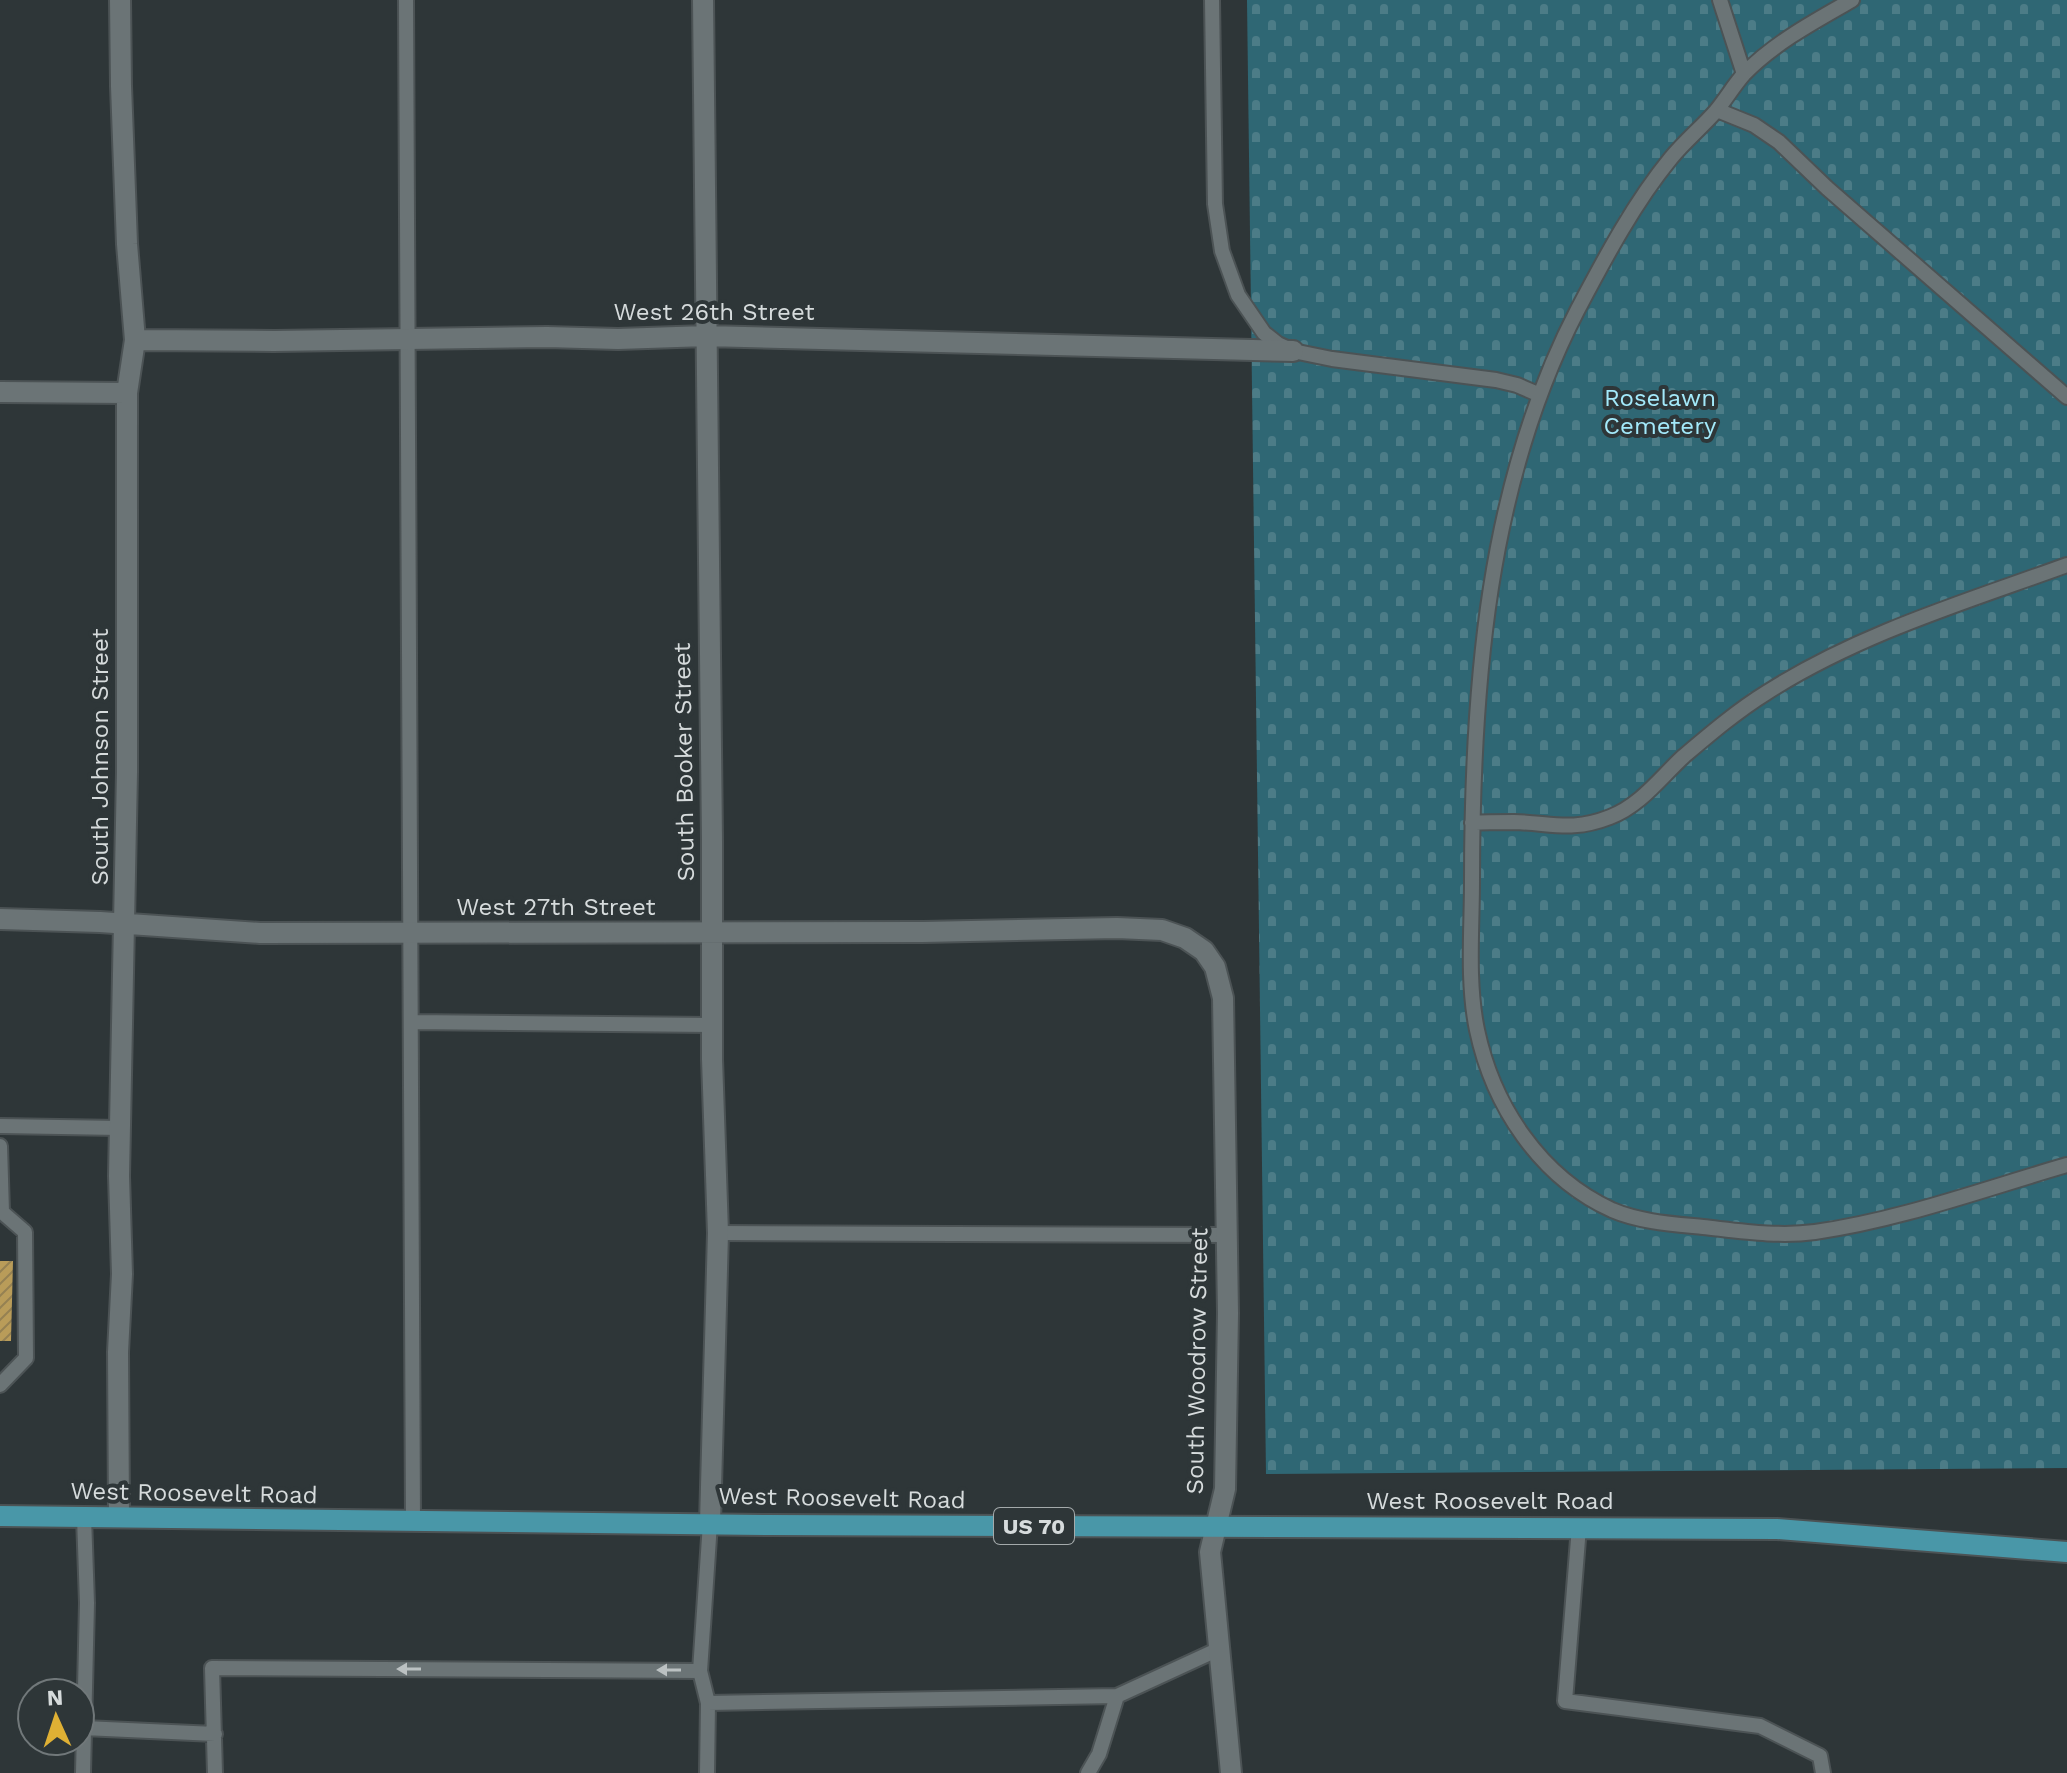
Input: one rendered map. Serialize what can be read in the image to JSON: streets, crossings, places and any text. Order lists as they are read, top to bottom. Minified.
{"streets":{"main road":["West Roosevelt Road","US 70"],"street":["West 26th Street","South Johnson Street","South Booker Street","West 27th Street","South Woodrow Street"]},"crossings":[["West 26th Street","South Johnson Street"],["West 26th Street","South Booker Street"],["South Johnson Street","West 27th Street"],["South Johnson Street","West Roosevelt Road"],["South Booker Street","West 27th Street"],["South Booker Street","West Roosevelt Road"],["West 27th Street","South Woodrow Street"],["South Woodrow Street","West Roosevelt Road"]],"parks":["Roselawn Cemetery"],"north":"top"}
